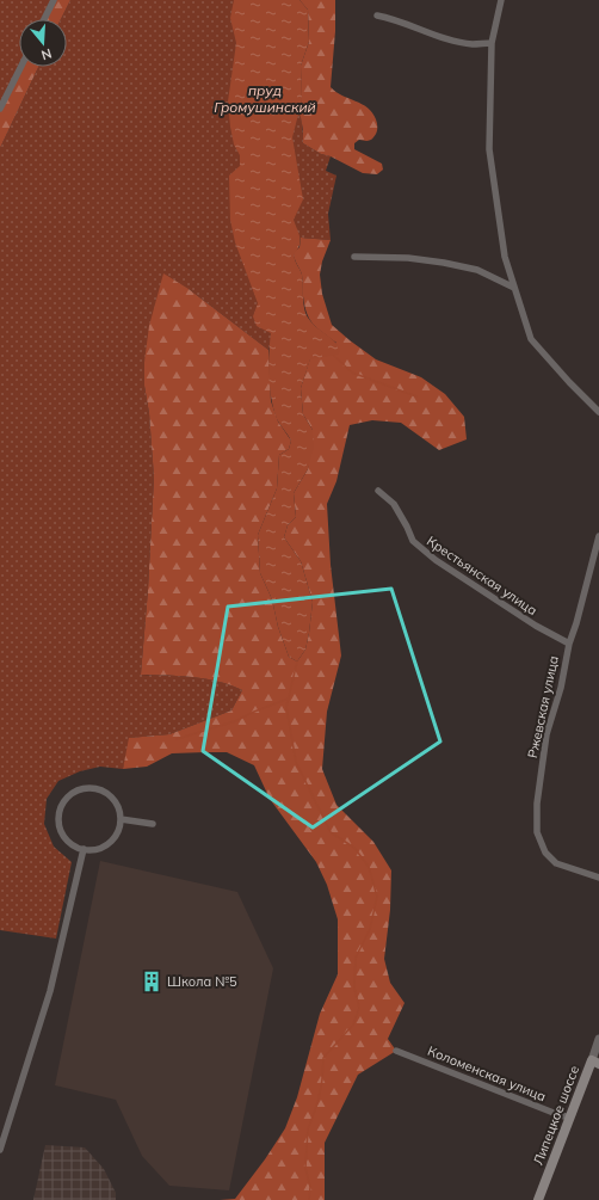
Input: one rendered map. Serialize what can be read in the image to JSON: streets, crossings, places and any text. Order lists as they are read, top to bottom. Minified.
{"streets":{"main road":["Липецкое шоссе"],"street":["Крестьянская улица","Ржевская улица","Коломенская улица"]},"crossings":[["Крестьянская улица","Ржевская улица"],["Коломенская улица","Липецкое шоссе"]],"water":["пруд Громушинский"],"places":{"building":["Школа №5"]},"north":"bottom"}
